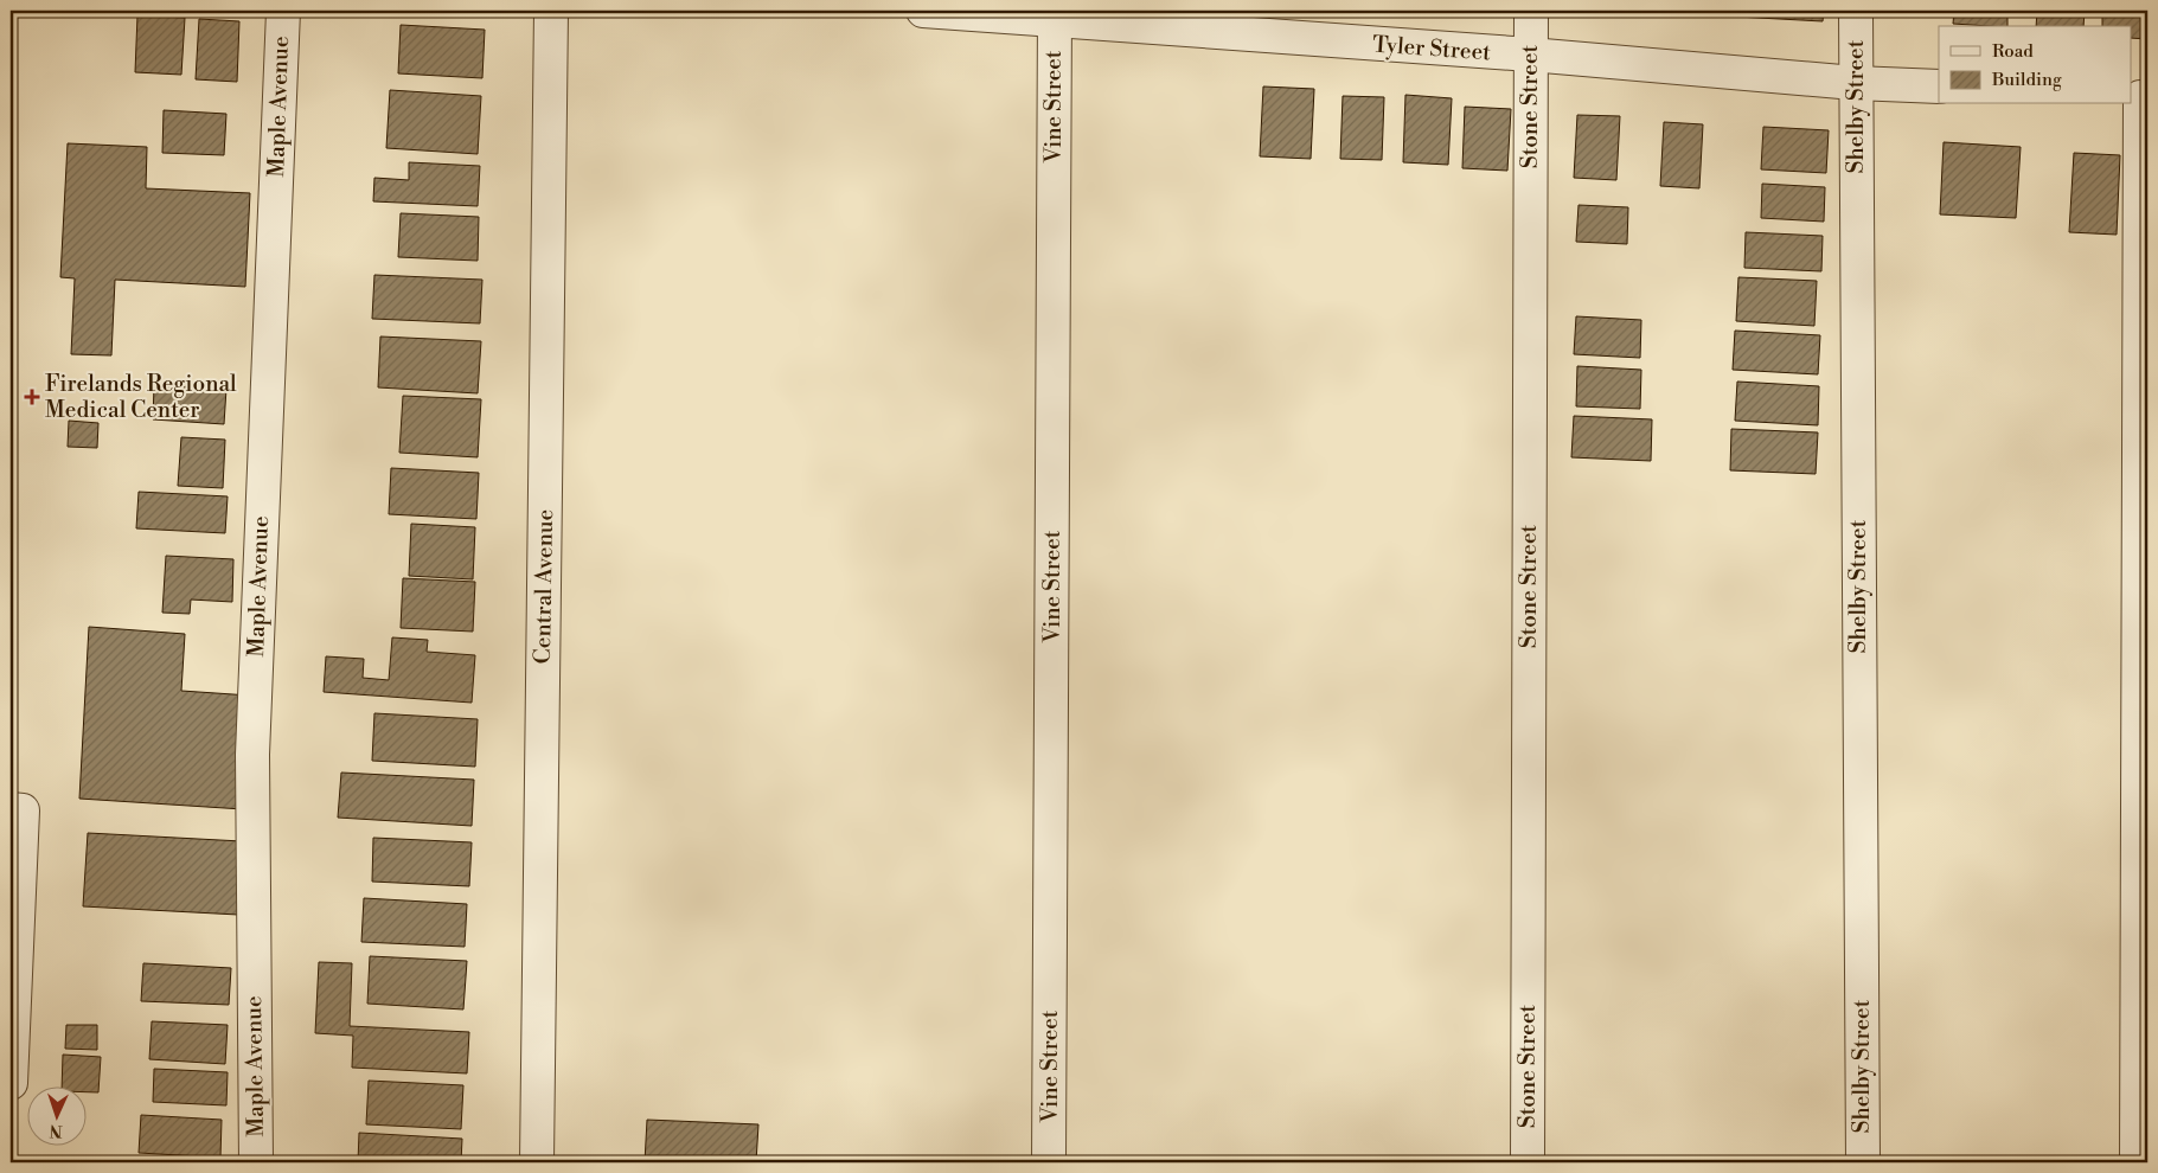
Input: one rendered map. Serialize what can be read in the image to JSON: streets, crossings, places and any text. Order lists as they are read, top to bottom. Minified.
{"streets":{"street":["Tyler Street","Maple Avenue","Vine Street","Stone Street","Shelby Street","Central Avenue"]},"crossings":[["Tyler Street","Vine Street"],["Tyler Street","Stone Street"],["Tyler Street","Shelby Street"]],"places":{"health":["Firelands Regional Medical Center"]},"legend":["Road","Building"],"north":"bottom"}
